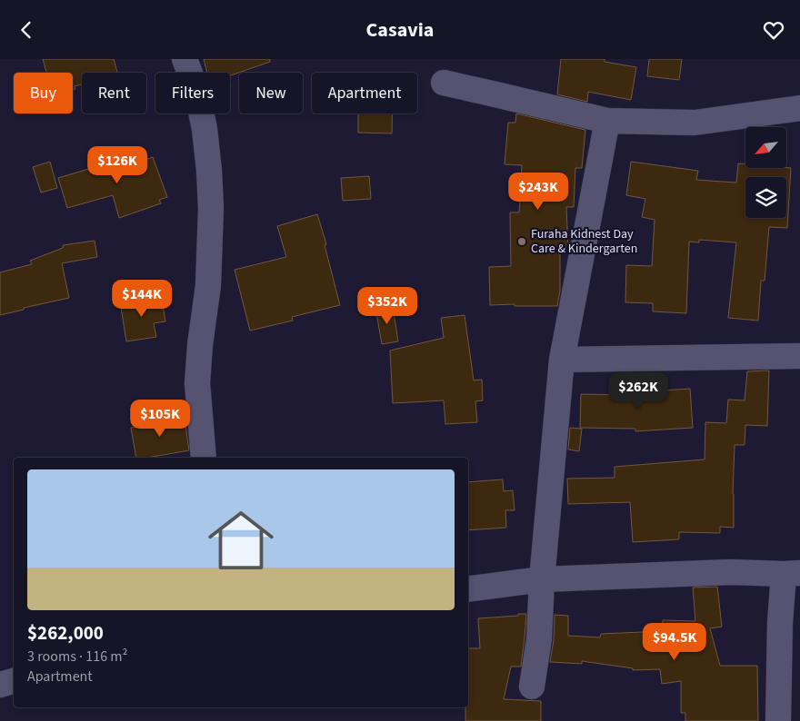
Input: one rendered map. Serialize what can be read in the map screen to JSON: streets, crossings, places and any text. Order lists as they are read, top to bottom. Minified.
{"places":["Furaha Kidnest Day Care & Kindergarten"],"north":"bottom left","page":{"header":"Casavia","chip":["Buy","Rent","Filters","New","Apartment"],"price":["$126K","$243K","$144K","$352K","$262K","$105K","$94.5K"],"list":[{"name":"$262,000","note":"3 rooms · 116 m² · Apartment"}]}}
